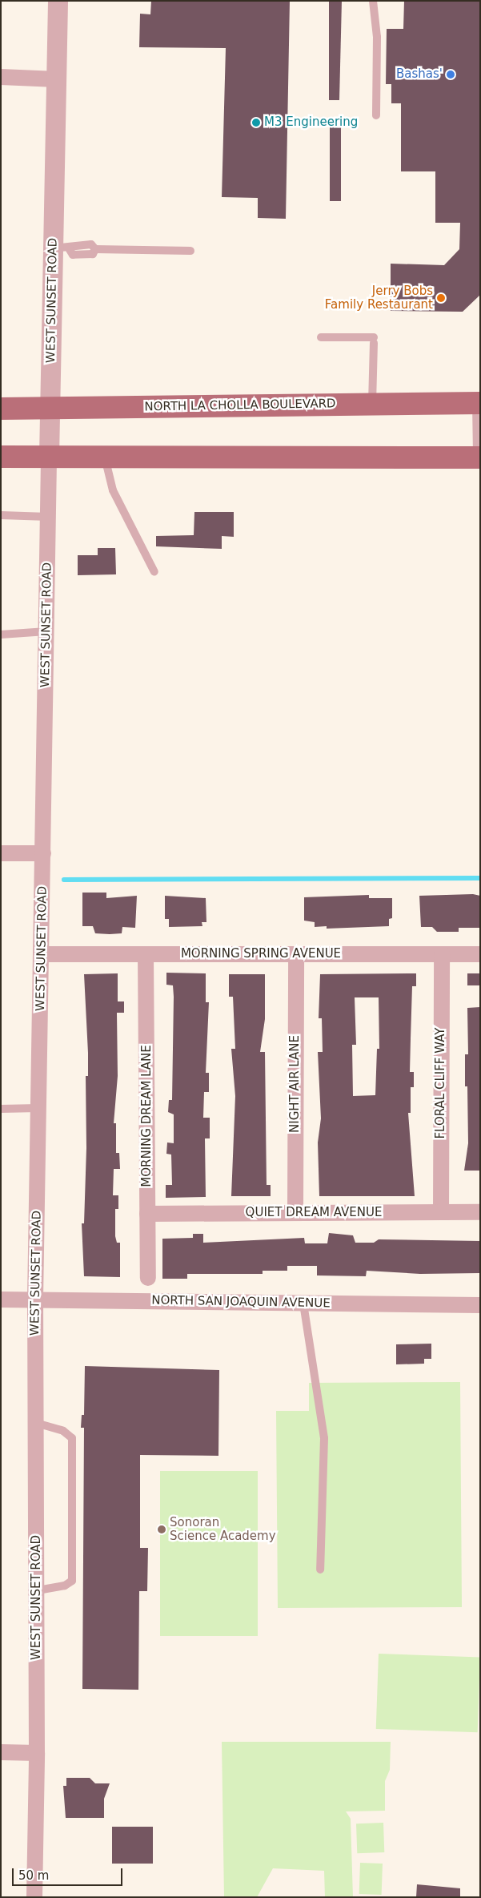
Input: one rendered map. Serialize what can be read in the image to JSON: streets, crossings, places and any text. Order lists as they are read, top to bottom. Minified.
{"streets":{"main road":["NORTH LA CHOLLA BOULEVARD"],"street":["WEST SUNSET ROAD","MORNING SPRING AVENUE","FLORAL CLIFF WAY","NIGHT AIR LANE","MORNING DREAM LANE","QUIET DREAM AVENUE","NORTH SAN JOAQUIN AVENUE"]},"crossings":[["WEST SUNSET ROAD","NORTH LA CHOLLA BOULEVARD"],["WEST SUNSET ROAD","MORNING SPRING AVENUE"],["WEST SUNSET ROAD","NORTH SAN JOAQUIN AVENUE"],["MORNING SPRING AVENUE","FLORAL CLIFF WAY"],["MORNING SPRING AVENUE","NIGHT AIR LANE"],["MORNING SPRING AVENUE","MORNING DREAM LANE"],["FLORAL CLIFF WAY","QUIET DREAM AVENUE"],["NIGHT AIR LANE","QUIET DREAM AVENUE"],["MORNING DREAM LANE","QUIET DREAM AVENUE"]],"places":["Bashas'","M3 Engineering","Jerry Bobs Family Restaurant","Sonoran Science Academy"],"scale_bar":"50 m"}
